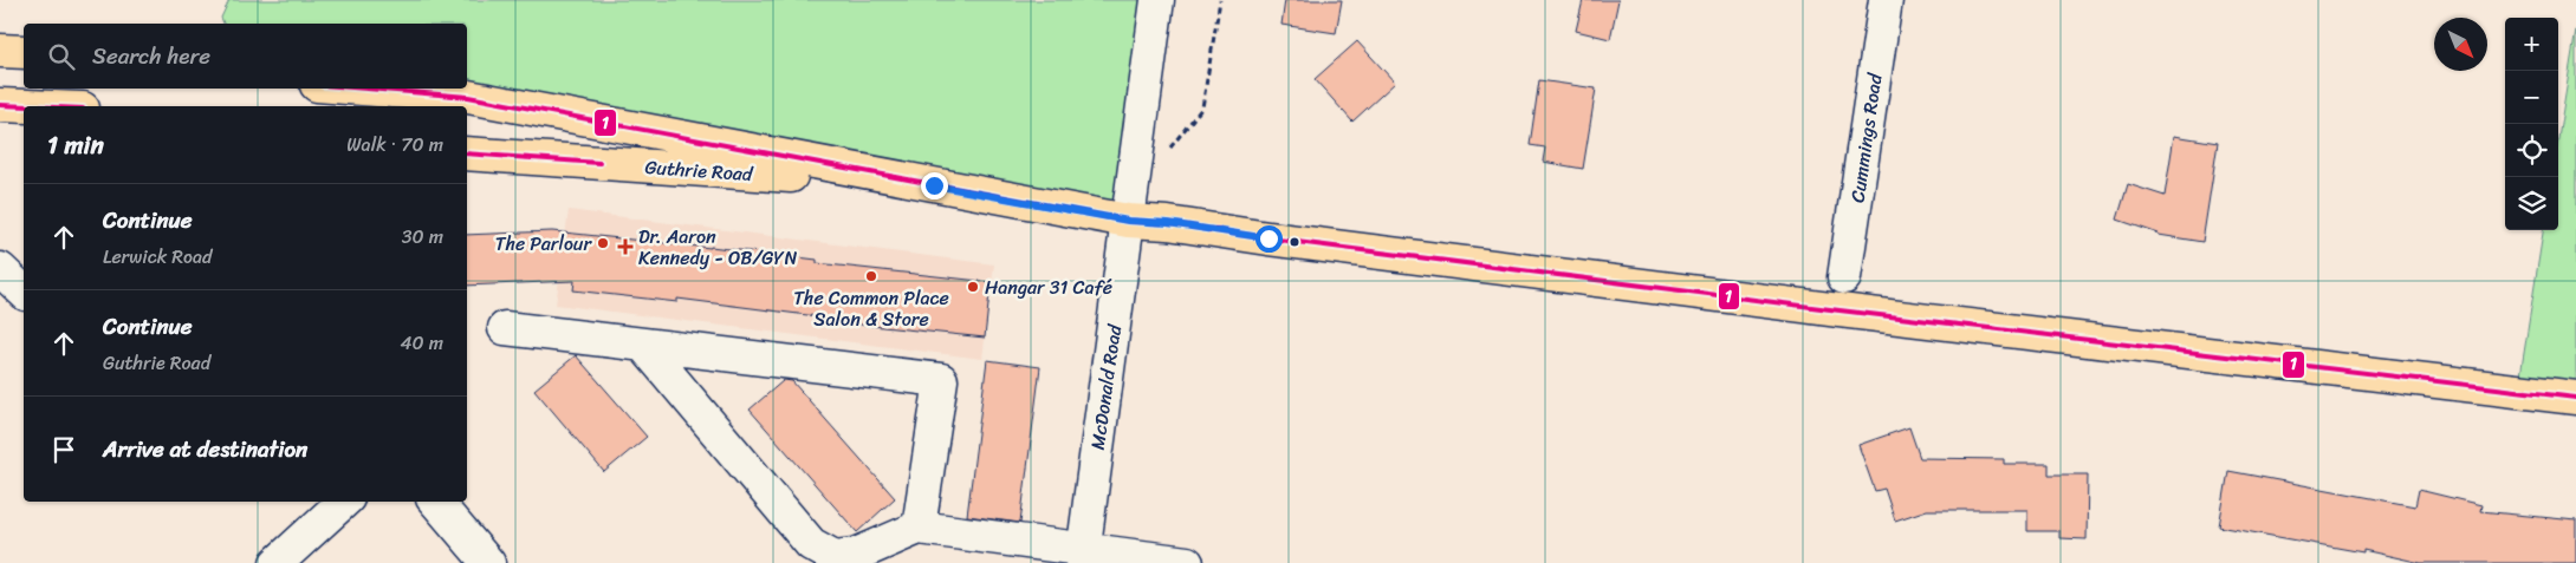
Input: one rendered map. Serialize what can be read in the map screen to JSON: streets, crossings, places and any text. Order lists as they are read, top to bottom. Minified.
{"streets":{"main road":["Guthrie Road"],"street":["Cummings Road","McDonald Road"]},"crossings":[["Guthrie Road","McDonald Road"]],"places":{"other":["The Parlour","The Common Place Salon & Store","Hangar 31 Café"],"health":["Dr. Aaron Kennedy - OB/GYN"]},"lines":["transit line 1"],"north":"bottom right","page":{"map_buttons":["+","−"],"search":"Search here","heading":["1 min","Walk · 70 m"],"list":[["Continue","Lerwick Road","30 m"],["Continue","Guthrie Road","40 m"],"Arrive at destination"]}}
